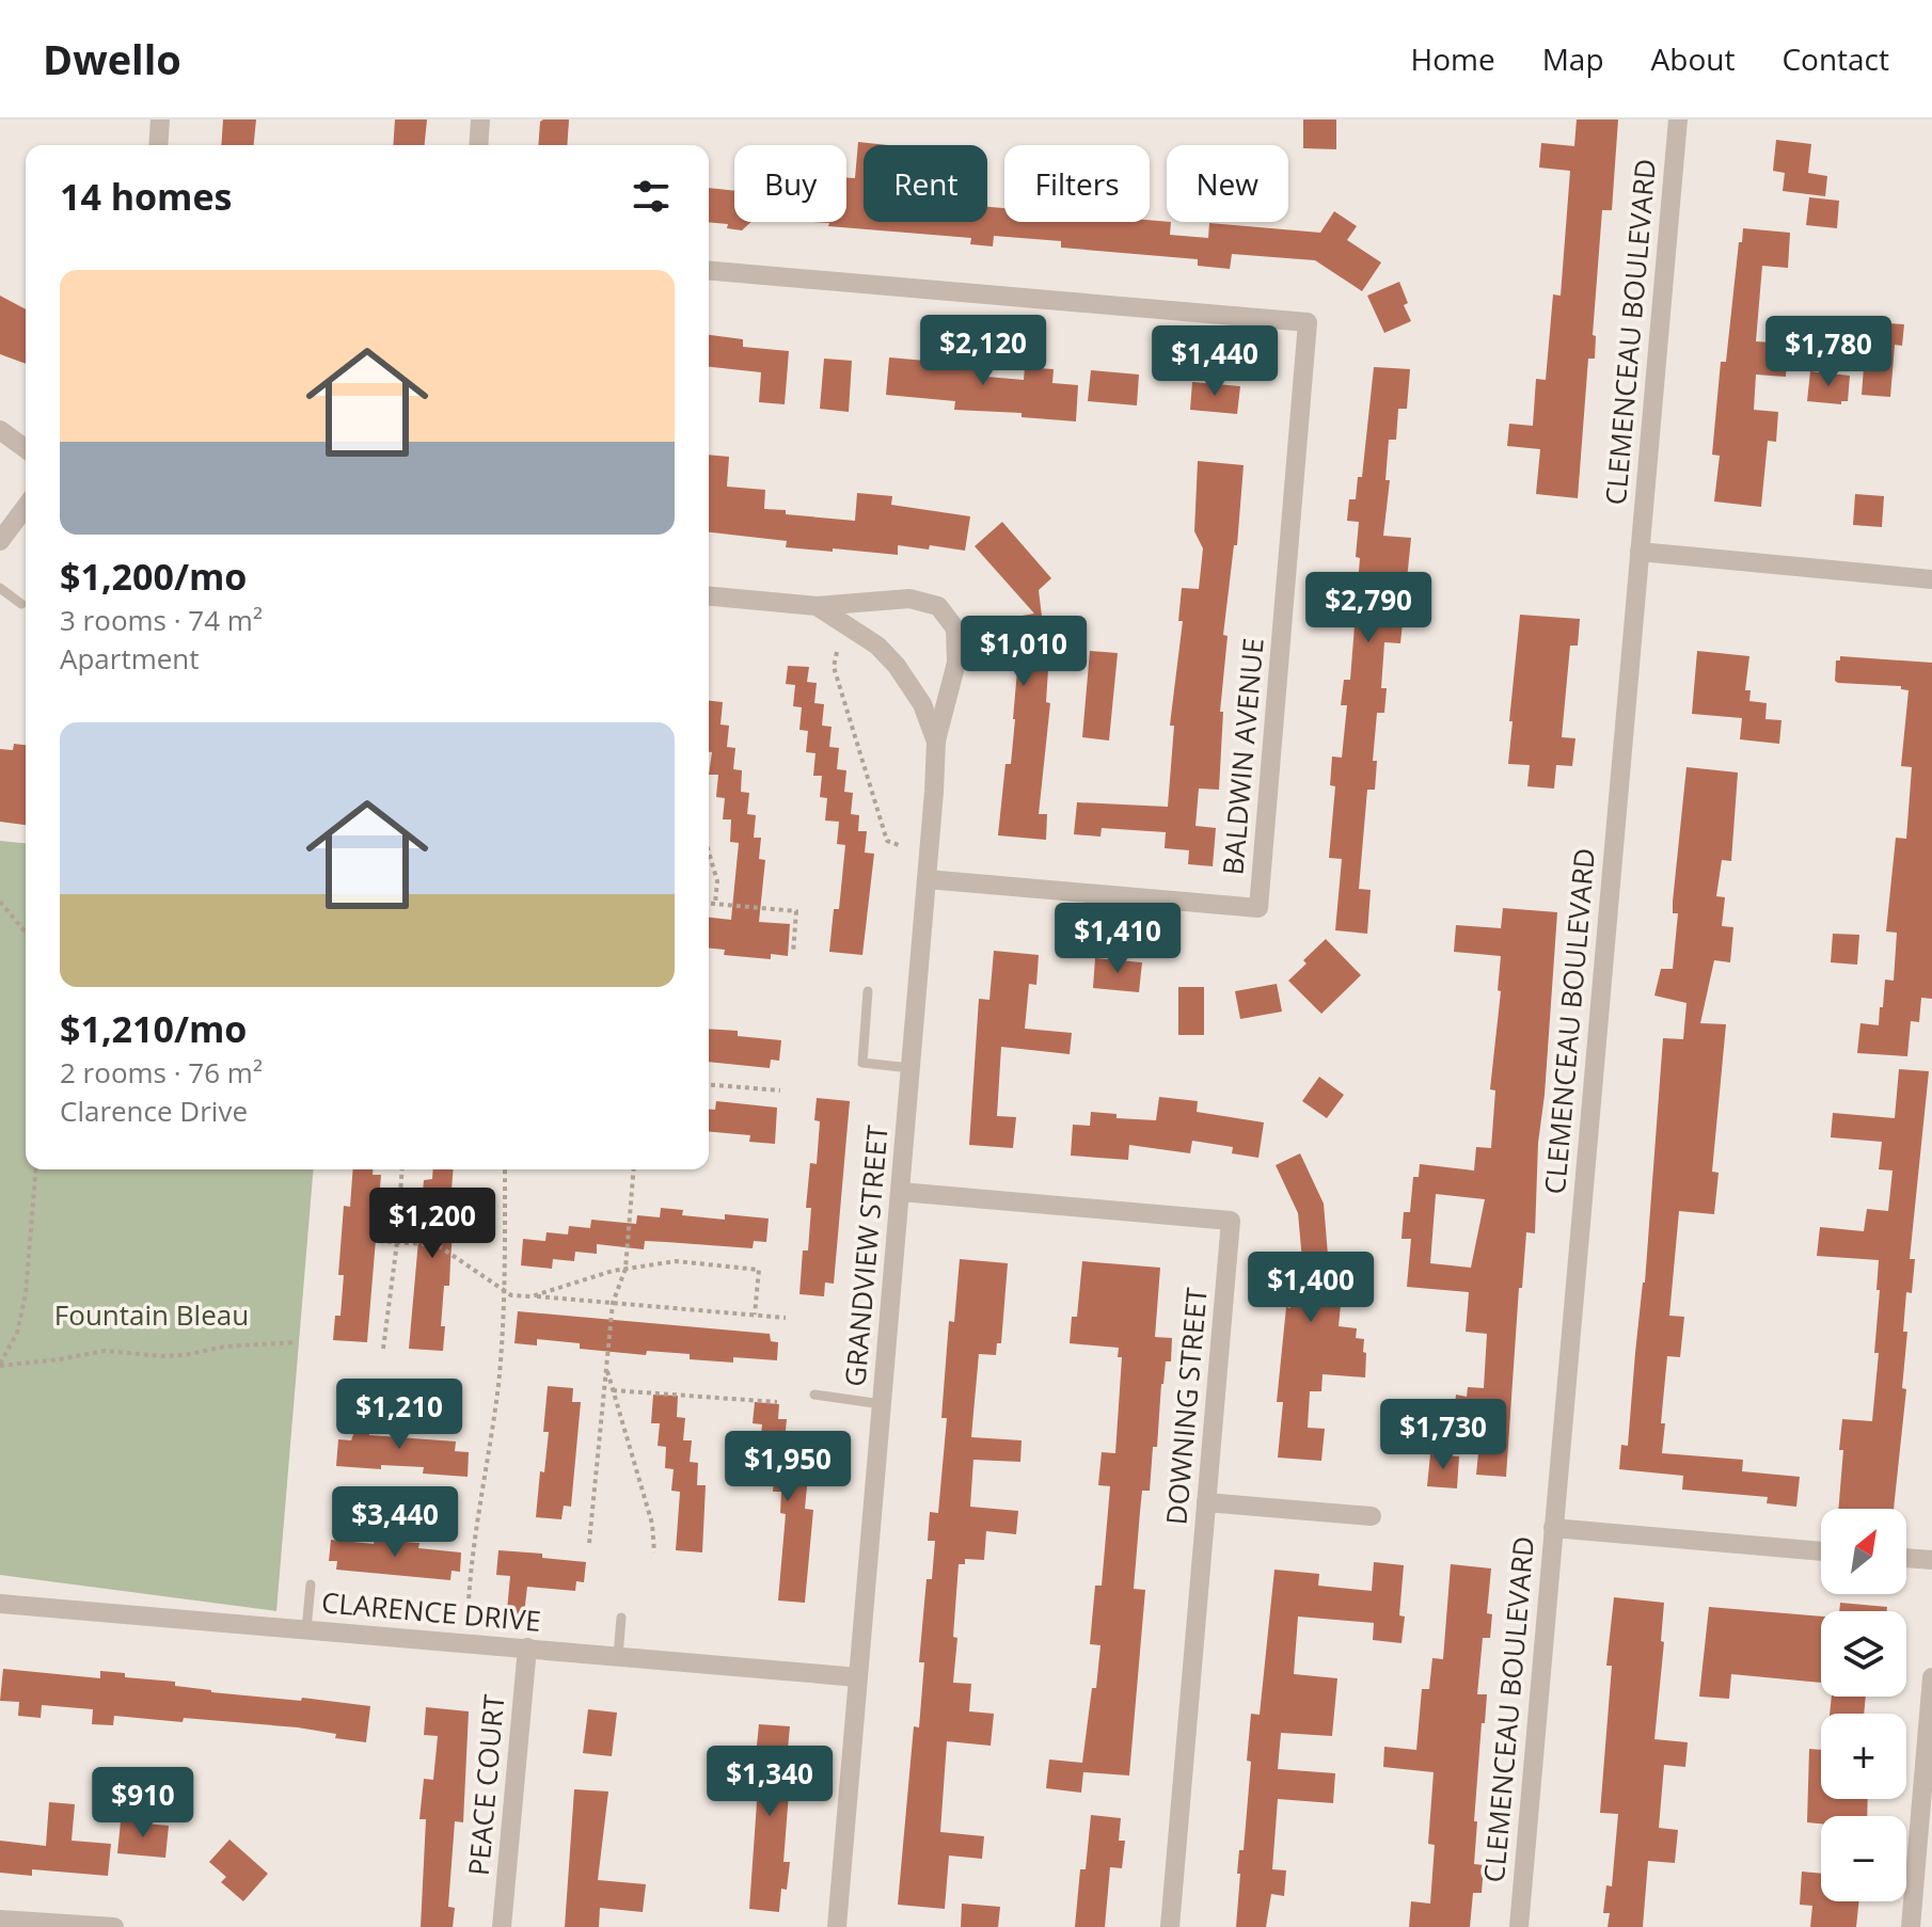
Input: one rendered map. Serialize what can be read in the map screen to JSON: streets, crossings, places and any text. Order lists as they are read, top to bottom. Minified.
{"streets":{"street":["CLEMENCEAU BOULEVARD","BALDWIN AVENUE","GRANDVIEW STREET","DOWNING STREET","CLARENCE DRIVE","PEACE COURT"]},"crossings":[["BALDWIN AVENUE","GRANDVIEW STREET"],["GRANDVIEW STREET","DOWNING STREET"],["GRANDVIEW STREET","CLARENCE DRIVE"],["CLARENCE DRIVE","PEACE COURT"]],"parks":["Fountain Bleau"],"north":"top right","page":{"header":"Dwello","nav":["Home","Map","About","Contact"],"chip":["Buy","Rent","Filters","New"],"heading":"14 homes","list":[{"name":"$1,200/mo","note":"3 rooms · 74 m² · Apartment"},{"name":"$1,210/mo","note":"2 rooms · 76 m² · Clarence Drive"}],"price":["$2,120","$1,780","$1,440","$2,790","$1,010","$1,410","$1,200","$1,400","$1,210","$1,730","$1,950","$3,440","$1,340","$910"],"map_buttons":["+","−"]}}
